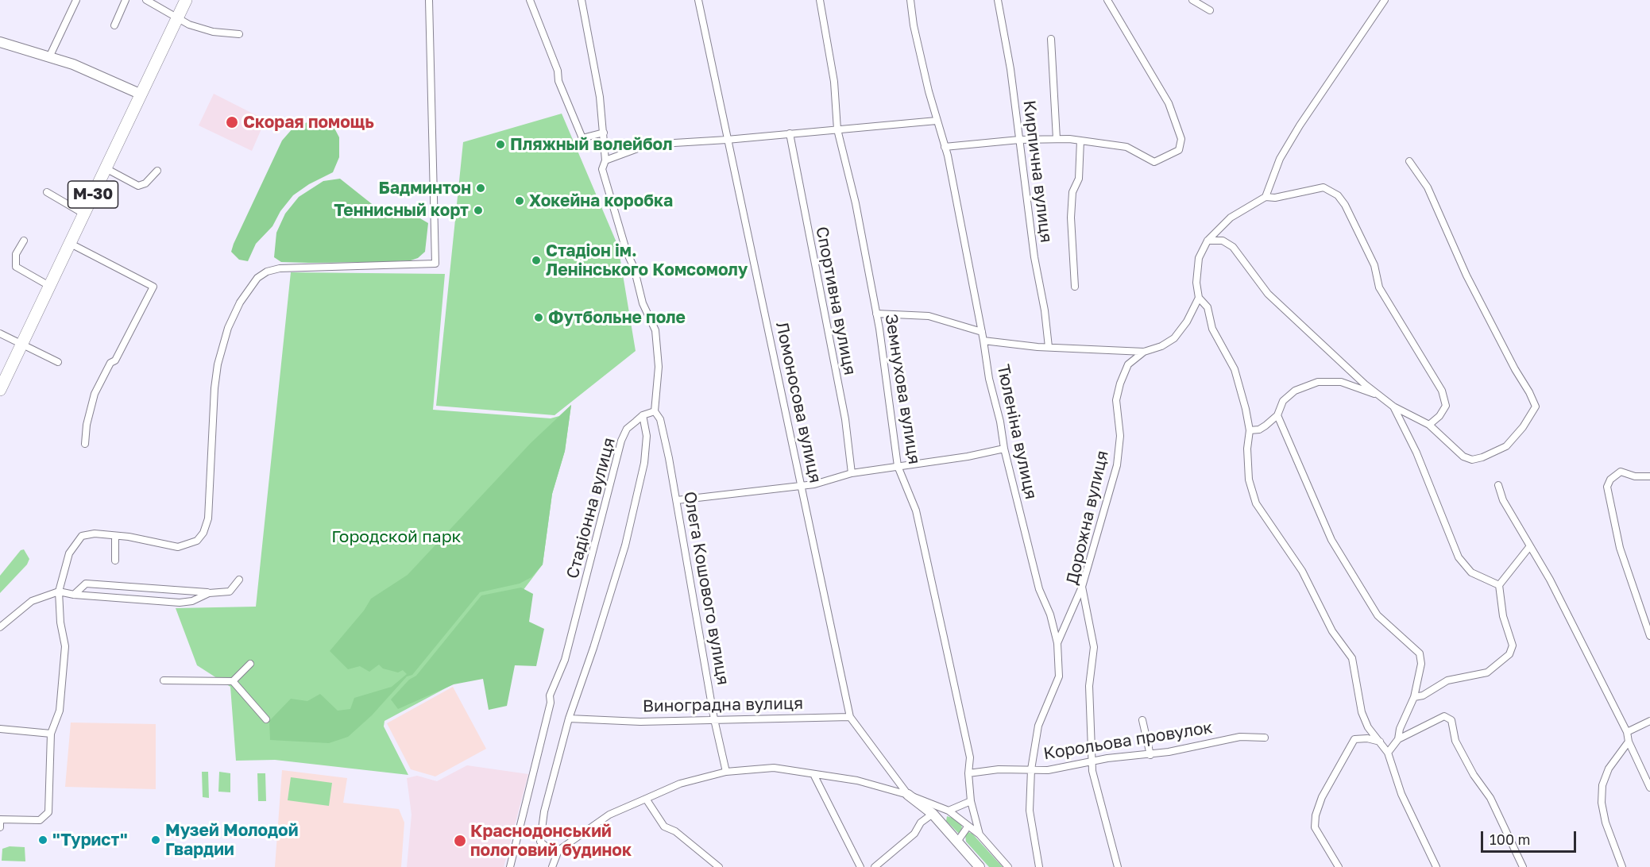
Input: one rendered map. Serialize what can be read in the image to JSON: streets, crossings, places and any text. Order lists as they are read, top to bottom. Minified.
{"streets":{"highway":["М-30"],"street":["Кирпична вулиця","Спортивна вулиця","Земнухова вулиця","Ломоносова вулиця","Тюленіна вулиця","Стадіонна вулиця","Дорожна вулиця","Олега Кошового вулиця","Виноградна вулиця","Корольова провулок"]},"crossings":[["Земнухова вулиця","Корольова провулок"],["Ломоносова вулиця","Виноградна вулиця"],["Тюленіна вулиця","Корольова провулок"],["Дорожна вулиця","Корольова провулок"],["Олега Кошового вулиця","Виноградна вулиця"]],"parks":["Городской парк"],"places":["Скорая помощь","Пляжный волейбол","Бадминтон","Хокейна коробка","Теннисный корт","Стадіон ім. Ленінського Комсомолу","Футбольне поле","\"Турист\"","Музей Молодой Гвардии","Краснодонський пологовий будинок"],"scale_bar":"100 m"}
